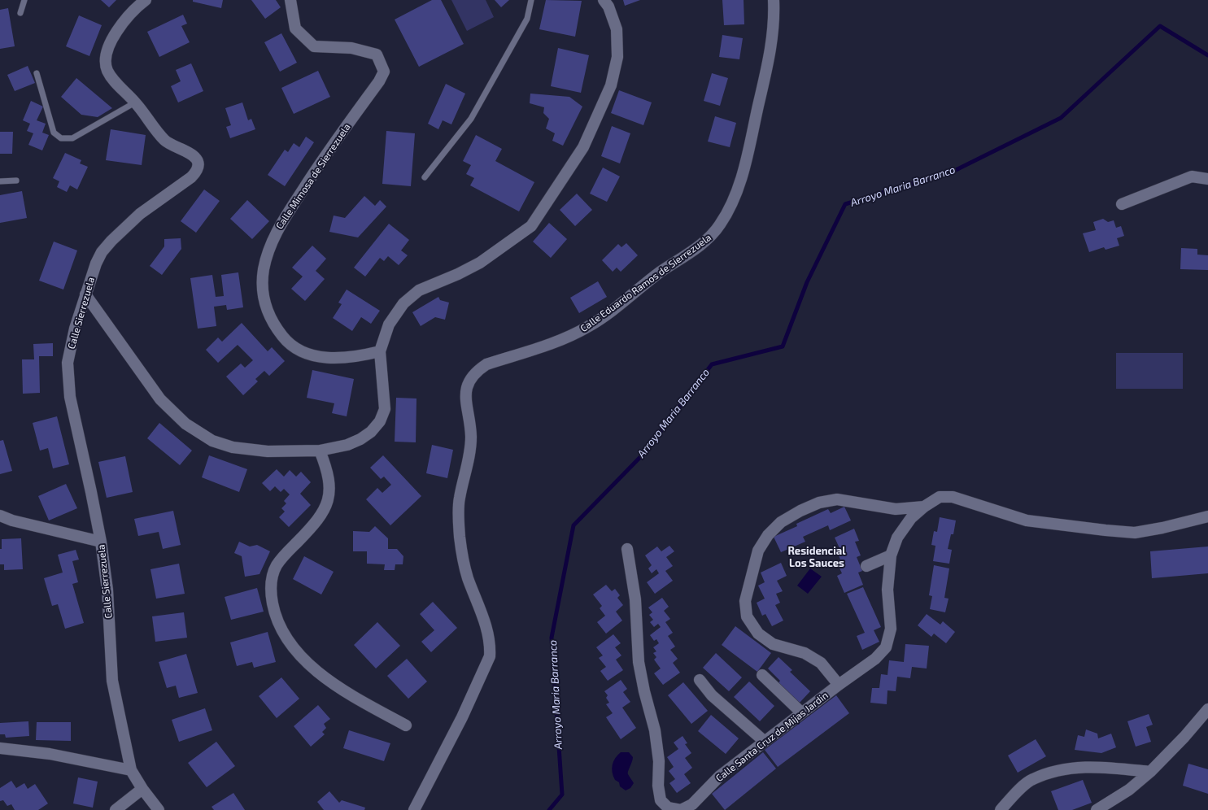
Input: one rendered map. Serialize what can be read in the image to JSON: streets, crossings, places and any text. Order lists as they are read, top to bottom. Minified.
{"streets":{"street":["Calle Mimosa de Sierrezuela","Calle Eduardo Ramos de Sierrezuela","Calle Sierrezuela","Calle Santa Cruz de Mijas Jardin"]},"districts":["Residencial Los Sauces"],"water":["Arroyo Maria Barranco"]}
